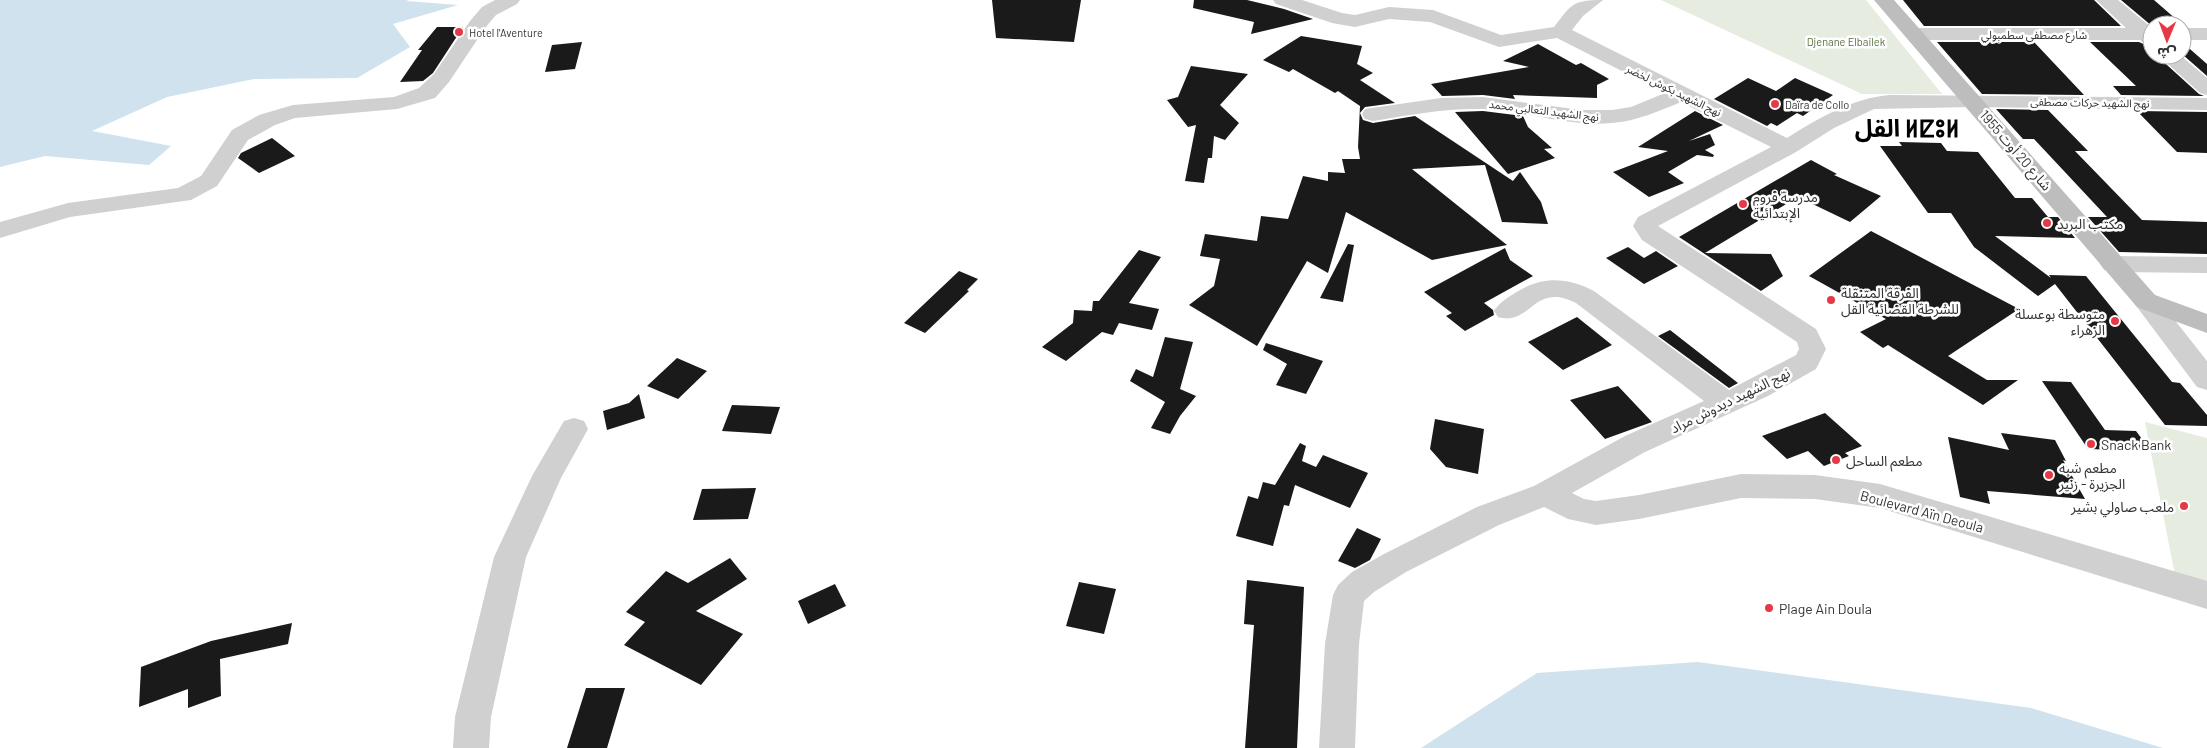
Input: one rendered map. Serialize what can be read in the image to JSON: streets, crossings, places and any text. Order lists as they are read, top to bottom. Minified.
{"streets":{"street":["شارع مصطفى سطمبولي","نهج الشهيد بكوش لخضر","نهج الشهيد حركات مصطفى","نهج الشهيد التعالبي محمد","شارع 20 أوت 1955","نهج الشهيد ديدوش مراد","Boulevard Aïn Deoula"]},"crossings":[["شارع مصطفى سطمبولي","شارع 20 أوت 1955"],["نهج الشهيد بكوش لخضر","نهج الشهيد التعالبي محمد"],["نهج الشهيد بكوش لخضر","نهج الشهيد ديدوش مراد"],["نهج الشهيد حركات مصطفى","شارع 20 أوت 1955"],["نهج الشهيد حركات مصطفى","نهج الشهيد ديدوش مراد"],["شارع 20 أوت 1955","نهج الشهيد ديدوش مراد"],["نهج الشهيد ديدوش مراد","Boulevard Aïn Deoula"]],"districts":["القل ⵍⵇⵓⵍ"],"parks":["Djenane Elbailek"],"places":["Hotel l'Aventure","Daïra de Collo","مدرسة فروم الإبتدائية","مكتب البريد","الفرقة المتنقلة للشرطة القضائية القل","متوسطة بوعسلة الزهراء","Snack Bank","مطعم الساحل","مطعم شبه الجزيرة - زنير","ملعب صاولي بشير","Plage Ain Doula"],"north":"bottom"}
